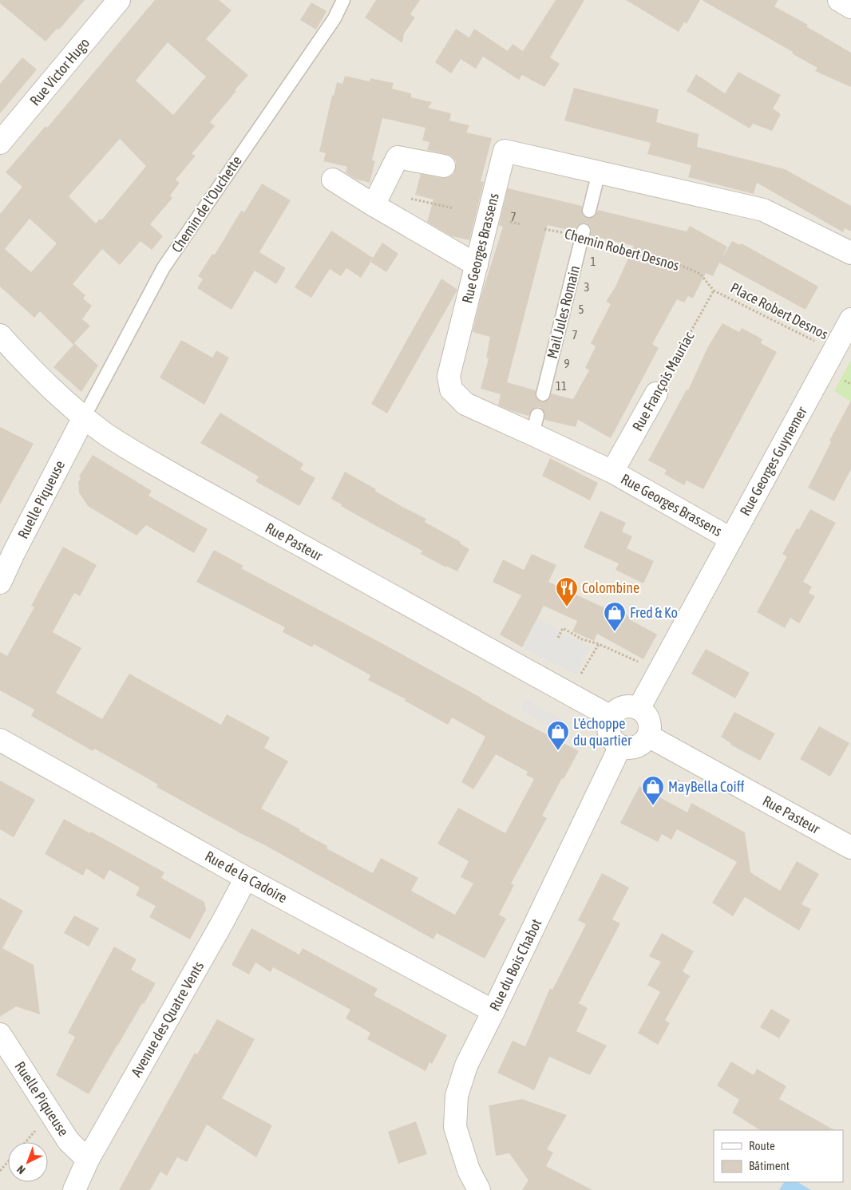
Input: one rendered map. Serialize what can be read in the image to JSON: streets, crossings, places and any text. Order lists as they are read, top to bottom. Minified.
{"streets":{"street":["Rue Victor Hugo","Rue Georges Brassens","Rue François Mauriac","Rue Georges Guynemer","Ruelle Piqueuse","Rue Pasteur","Rue de la Cadoire","Rue du Bois Chabot","Avenue des Quatre Vents"],"lane":["Chemin de l'Ouchette","Mail Jules Romain"],"path":["Chemin Robert Desnos","Place Robert Desnos"]},"crossings":[["Chemin de l'Ouchette","Ruelle Piqueuse"],["Chemin de l'Ouchette","Rue Pasteur"],["Rue Georges Brassens","Rue François Mauriac"],["Rue Georges Brassens","Rue Georges Guynemer"],["Chemin Robert Desnos","Place Robert Desnos"],["Chemin Robert Desnos","Mail Jules Romain"],["Chemin Robert Desnos","Rue François Mauriac"],["Place Robert Desnos","Rue François Mauriac"],["Place Robert Desnos","Rue Georges Guynemer"],["Rue Georges Guynemer","Rue Pasteur"],["Rue Georges Guynemer","Rue du Bois Chabot"],["Ruelle Piqueuse","Rue Pasteur"],["Ruelle Piqueuse","Avenue des Quatre Vents"],["Rue Pasteur","Rue du Bois Chabot"],["Rue de la Cadoire","Rue du Bois Chabot"],["Rue de la Cadoire","Avenue des Quatre Vents"]],"places":{"restaurant":["Colombine"],"shop":["Fred & Ko","L'échoppe du quartier","MayBella Coiff"]},"house_numbers":["7","1","3","5","7","9","11"],"legend":["Route","Bâtiment"],"north":"bottom left"}
